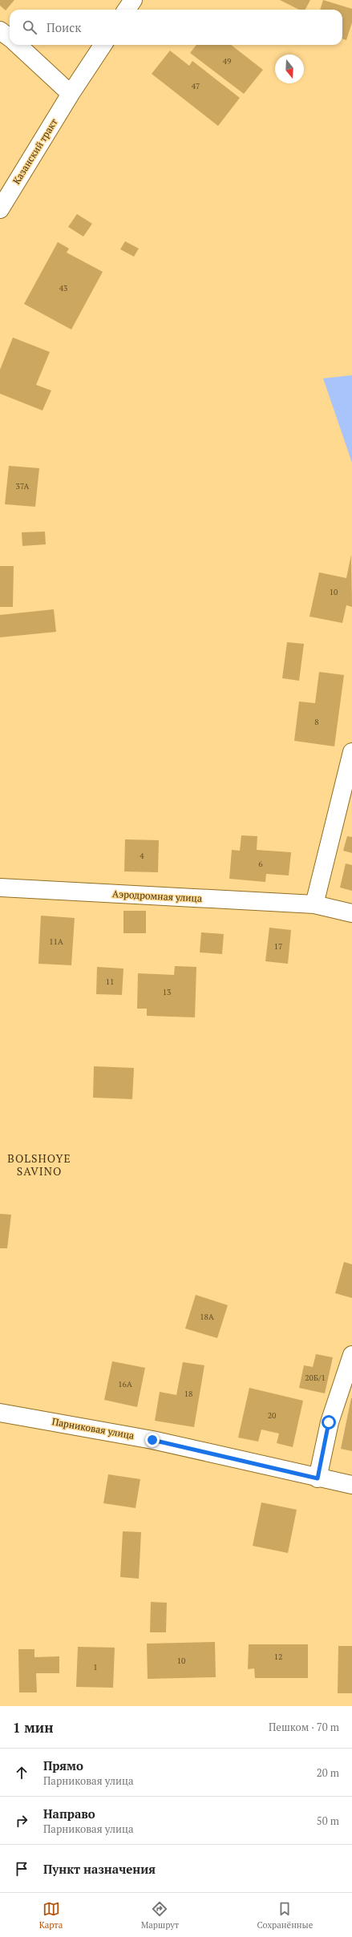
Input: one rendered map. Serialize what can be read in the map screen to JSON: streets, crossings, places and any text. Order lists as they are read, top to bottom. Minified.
{"streets":{"street":["Казанский тракт","Аэродромная улица","Парниковая улица"]},"districts":["BOLSHOYE SAVINO"],"house_numbers":["49","47","43","37А","10","8","4","6","11А","17","11","13","18А","20Б/1","16А","18","20","12","10","1"],"north":"bottom","page":{"search":"Поиск","heading":["1 мин","Пешком · 70 m"],"list":[["Прямо","Парниковая улица","20 m"],["Направо","Парниковая улица","50 m"],"Пункт назначения"],"nav":["Карта","Маршрут","Сохранённые"]}}
